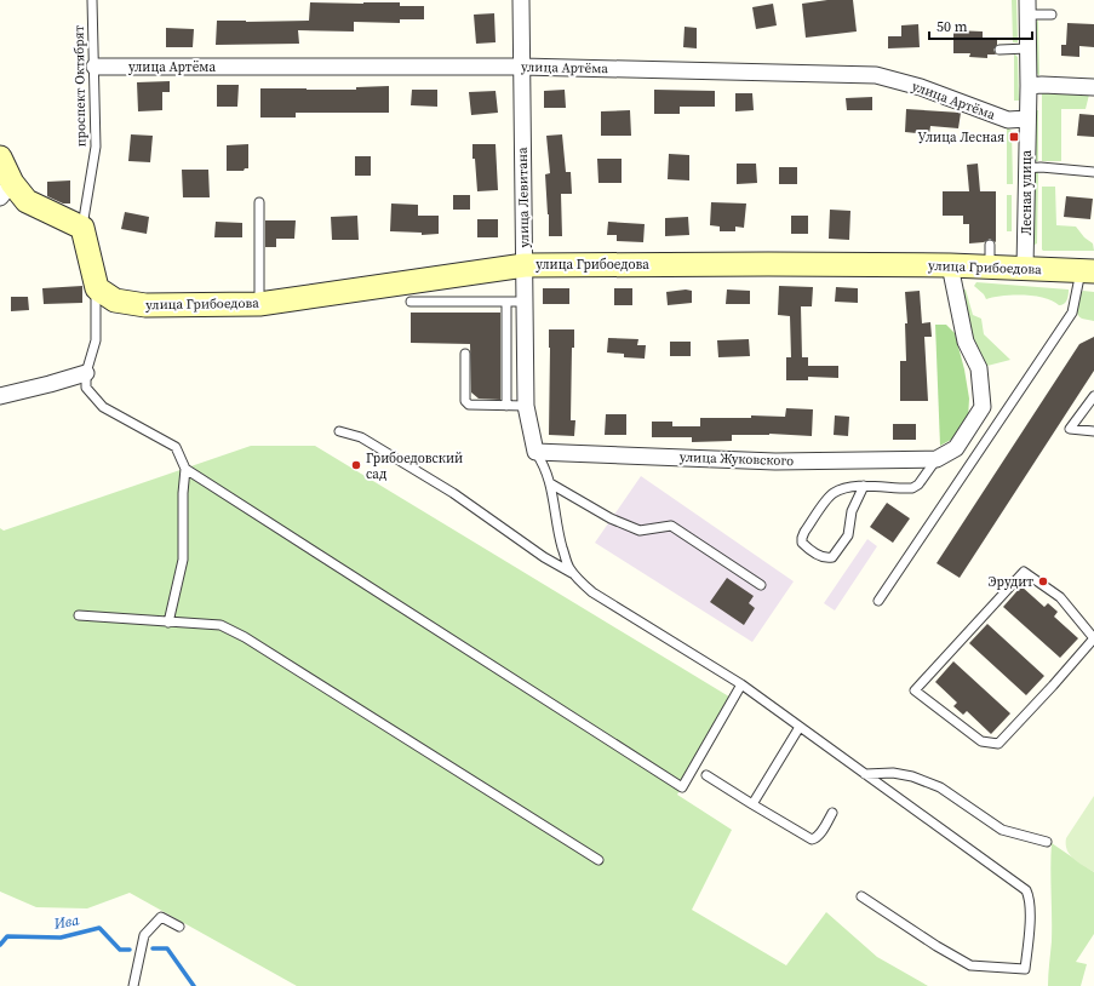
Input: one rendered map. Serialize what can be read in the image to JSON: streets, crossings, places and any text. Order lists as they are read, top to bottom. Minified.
{"streets":{"street":["улица Артёма","Лесная улица","улица Левитана","улица Грибоедова","улица Жуковского"],"lane":["проспект Октябрят"]},"crossings":[["улица Артёма","проспект Октябрят"],["улица Артёма","Лесная улица"],["улица Артёма","улица Левитана"],["Лесная улица","улица Грибоедова"],["улица Левитана","улица Грибоедова"],["улица Левитана","улица Жуковского"]],"water":["Ива"],"places":{"transit":["Улица Лесная"],"other":["Грибоедовский сад","Эрудит"]},"scale_bar":"50 m"}
